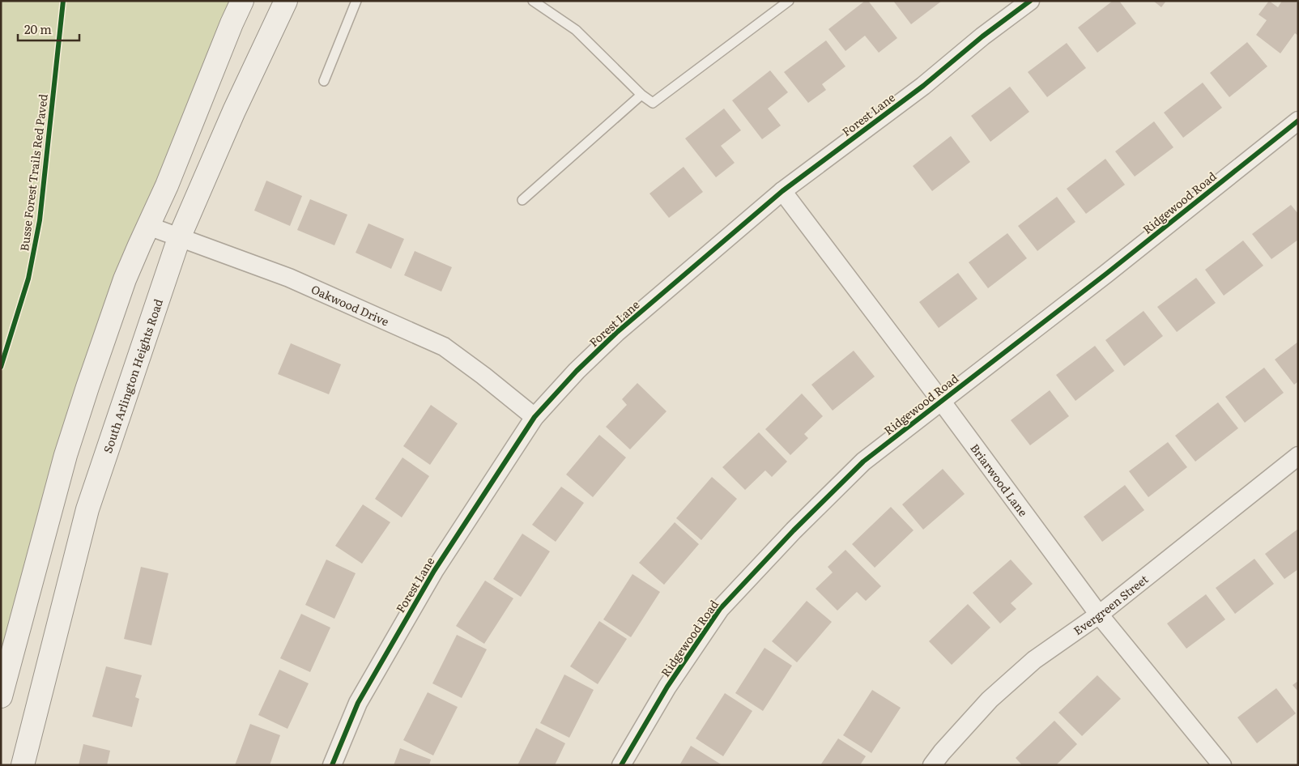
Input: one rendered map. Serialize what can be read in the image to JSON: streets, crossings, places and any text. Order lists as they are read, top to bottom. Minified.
{"streets":{"main road":["South Arlington Heights Road"],"street":["Forest Lane","Ridgewood Road","Oakwood Drive","Briarwood Lane","Evergreen Street"],"cycle path":["Busse Forest Trails Red Paved"]},"crossings":[["Forest Lane","Oakwood Drive"],["Forest Lane","Briarwood Lane"],["Ridgewood Road","Briarwood Lane"],["Oakwood Drive","South Arlington Heights Road"],["Briarwood Lane","Evergreen Street"]],"scale_bar":"20 m"}
